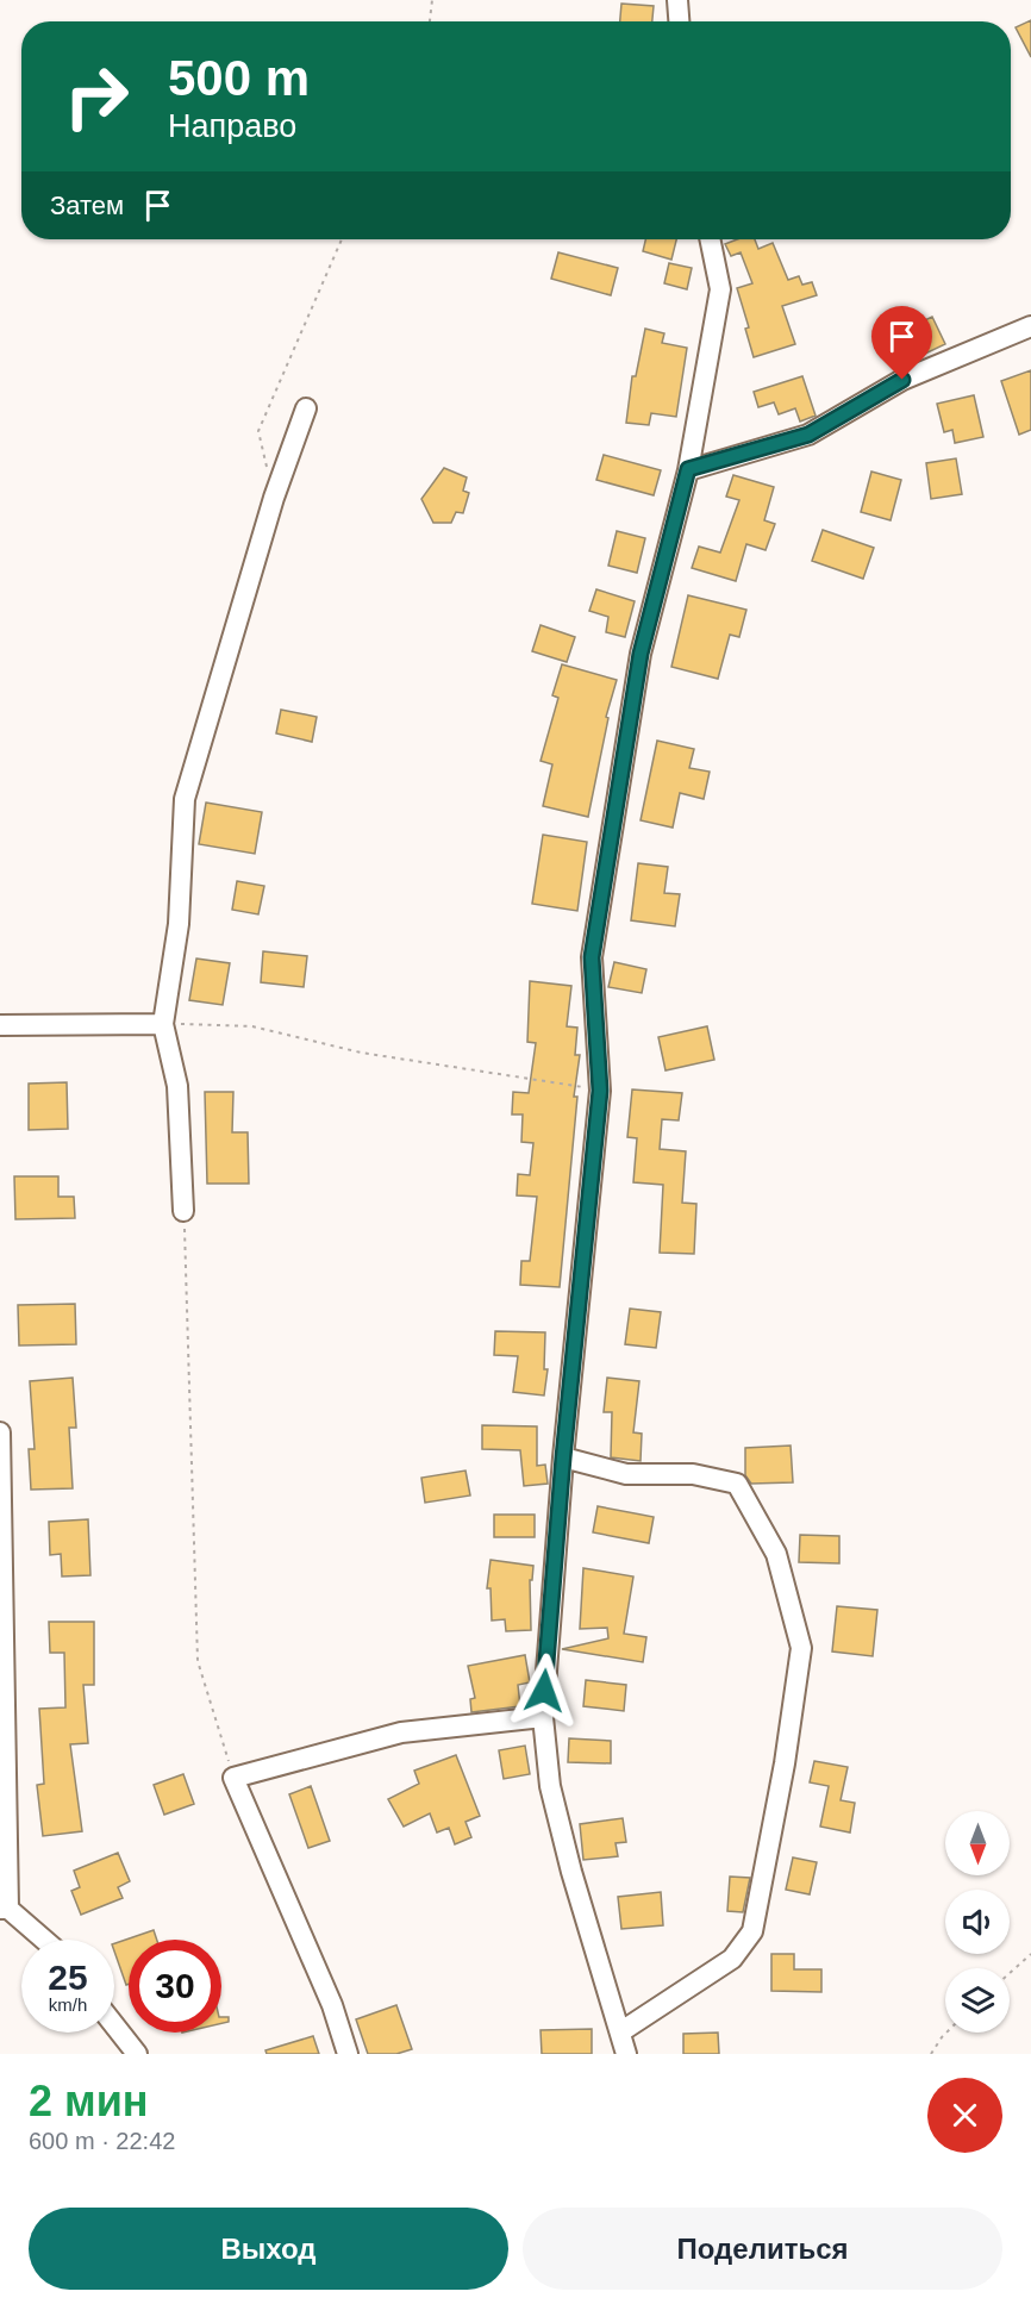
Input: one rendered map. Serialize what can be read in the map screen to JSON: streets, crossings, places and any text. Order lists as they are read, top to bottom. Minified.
{"north":"bottom","page":{"turn":["500 m","Направо"],"then":"Затем","speed":"25 km/h","limit":"30","heading":["2 мин","600 m · 22:42"],"buttons":["Выход","Поделиться"]}}
